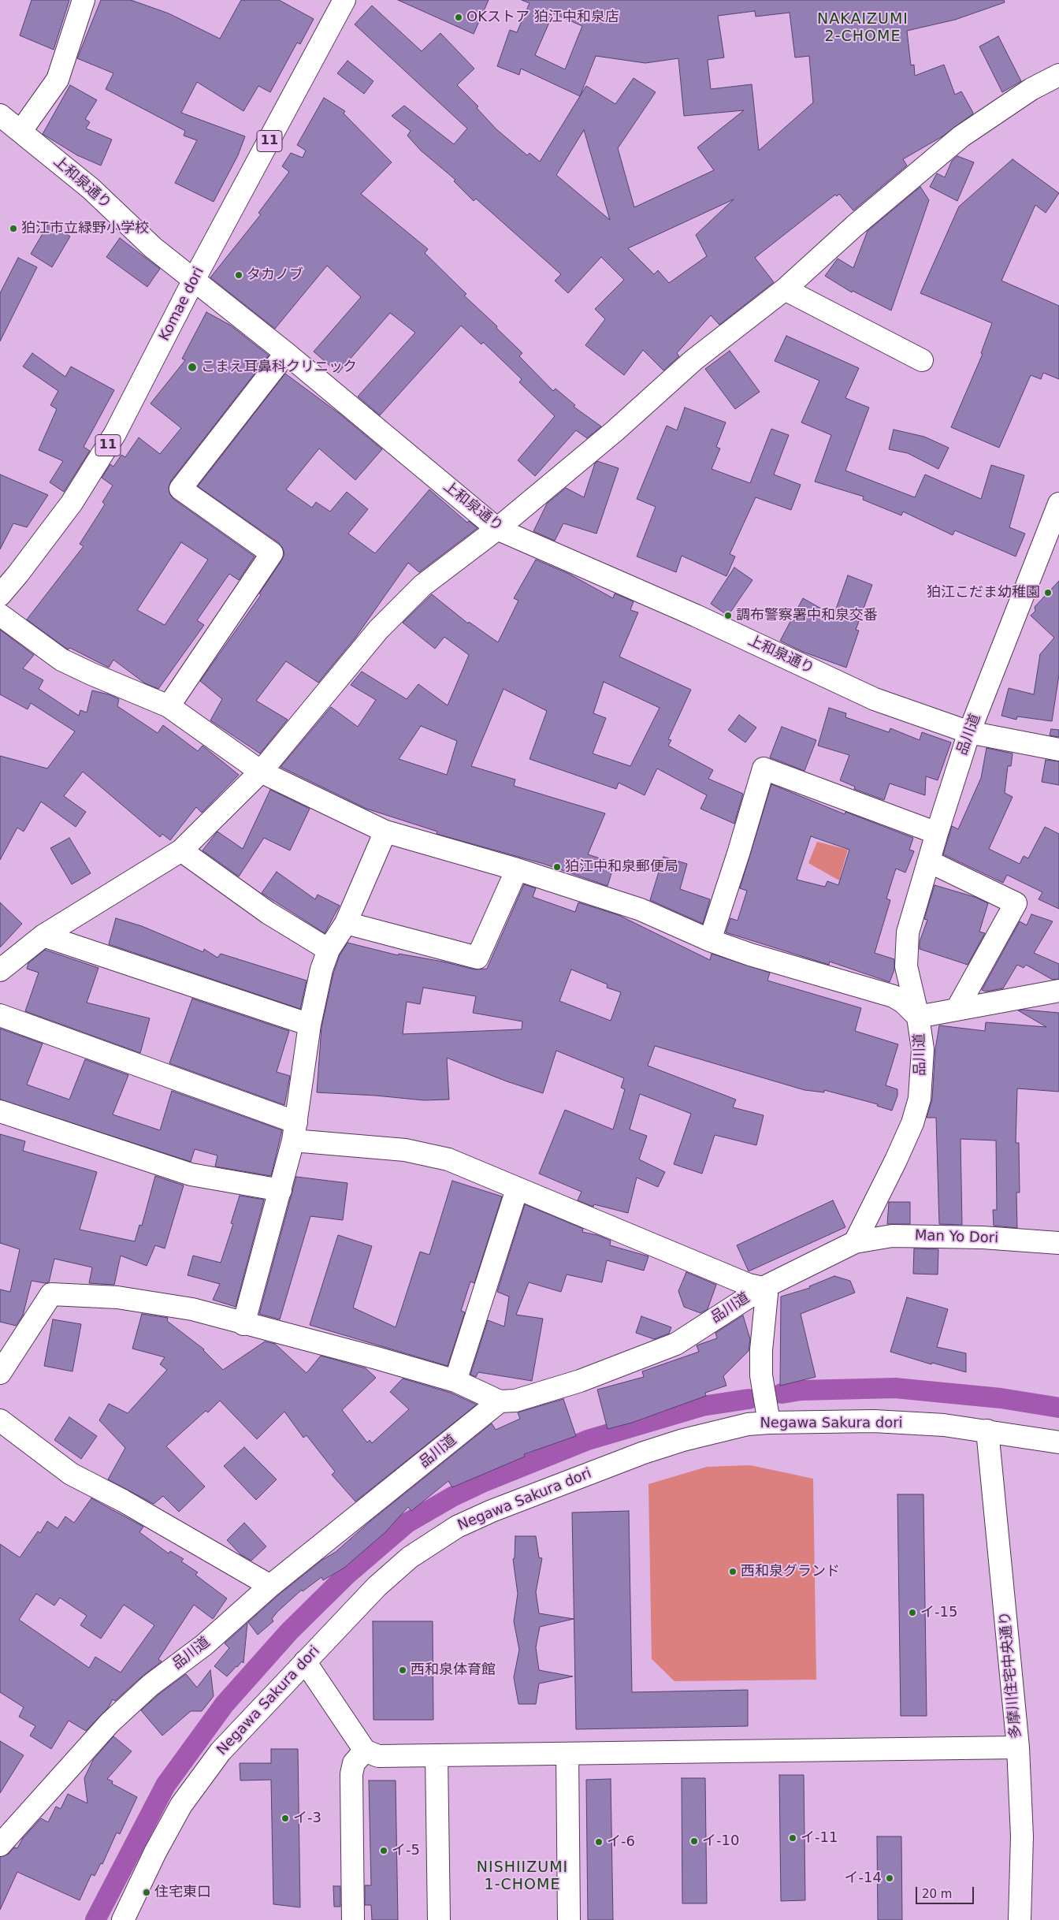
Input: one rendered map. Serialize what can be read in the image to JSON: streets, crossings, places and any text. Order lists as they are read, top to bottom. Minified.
{"streets":{"street":["11","上和泉通り","Komae dori","品川道","Man Yo Dori","Negawa Sakura dori","多摩川住宅中央通り"]},"crossings":[["上和泉通り","Komae dori"],["上和泉通り","品川道"],["品川道","Man Yo Dori"],["Negawa Sakura dori","多摩川住宅中央通り"]],"districts":["NAKAIZUMI 2-CHOME","NISHIIZUMI 1-CHOME"],"places":["OKストア 狛江中和泉店","狛江市立緑野小学校","タカノブ","こまえ耳鼻科クリニック","狛江こだま幼稚園","調布警察署中和泉交番","狛江中和泉郵便局","西和泉グランド","イ-15","西和泉体育館","イ-3","イ-11","イ-10","イ-6","イ-5","イ-14","住宅東口"],"scale_bar":"20 m"}
